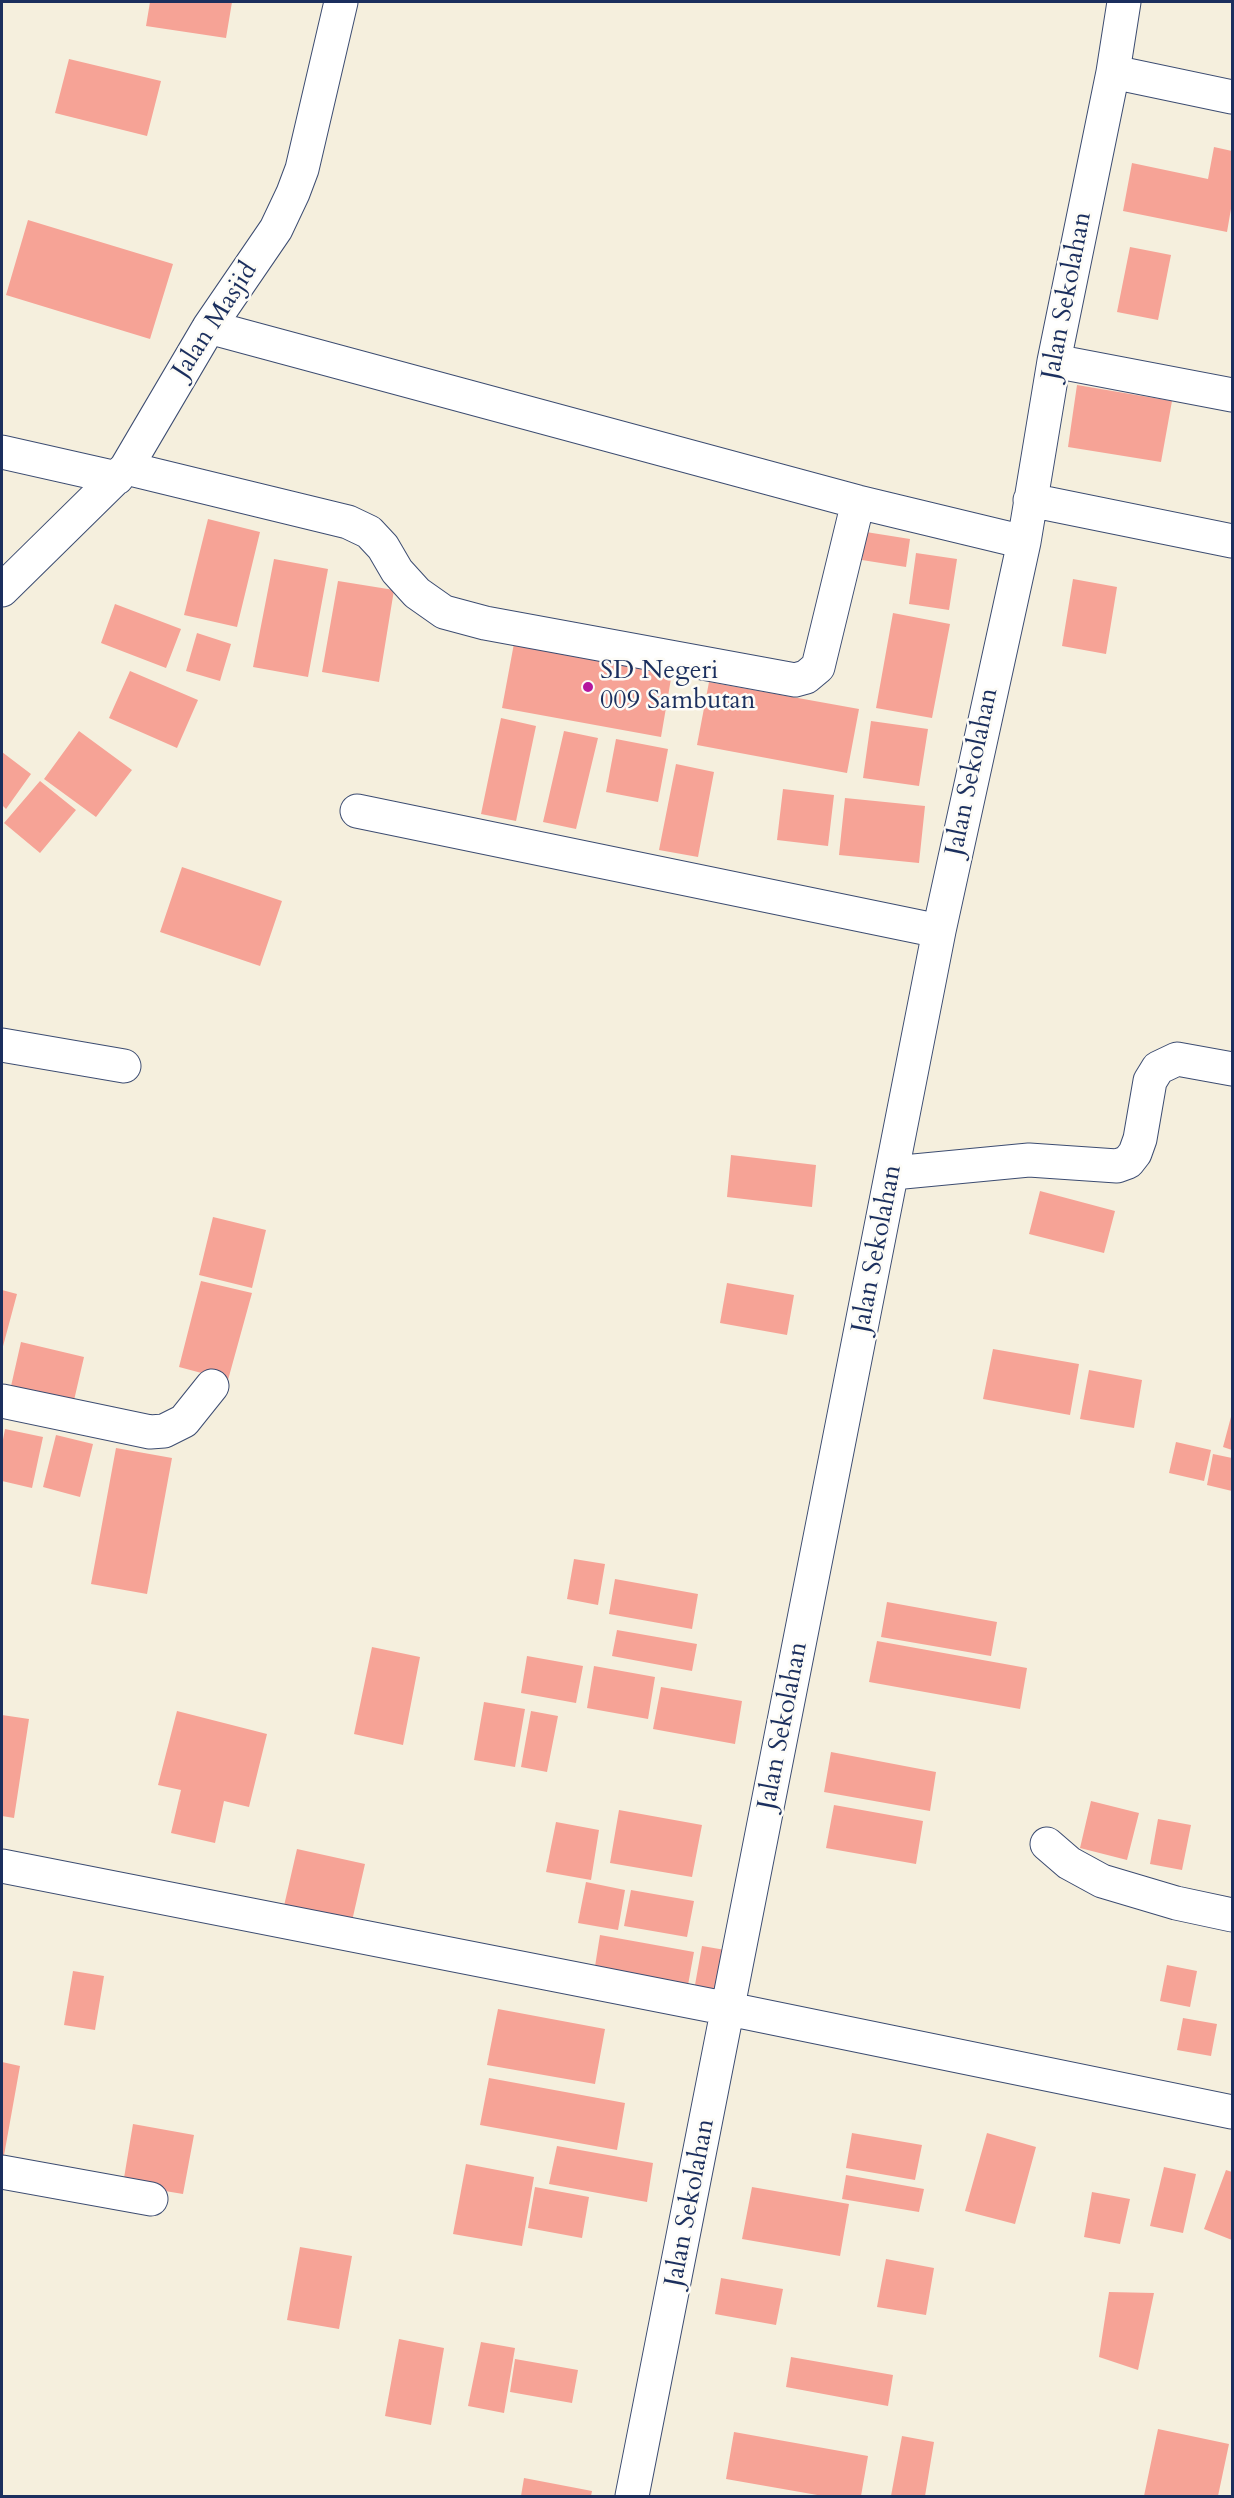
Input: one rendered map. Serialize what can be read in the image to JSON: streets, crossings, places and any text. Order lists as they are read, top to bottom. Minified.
{"streets":{"street":["Jalan Sekolahan","Jalan Masjid"]},"places":["SD Negeri 009 Sambutan"]}
